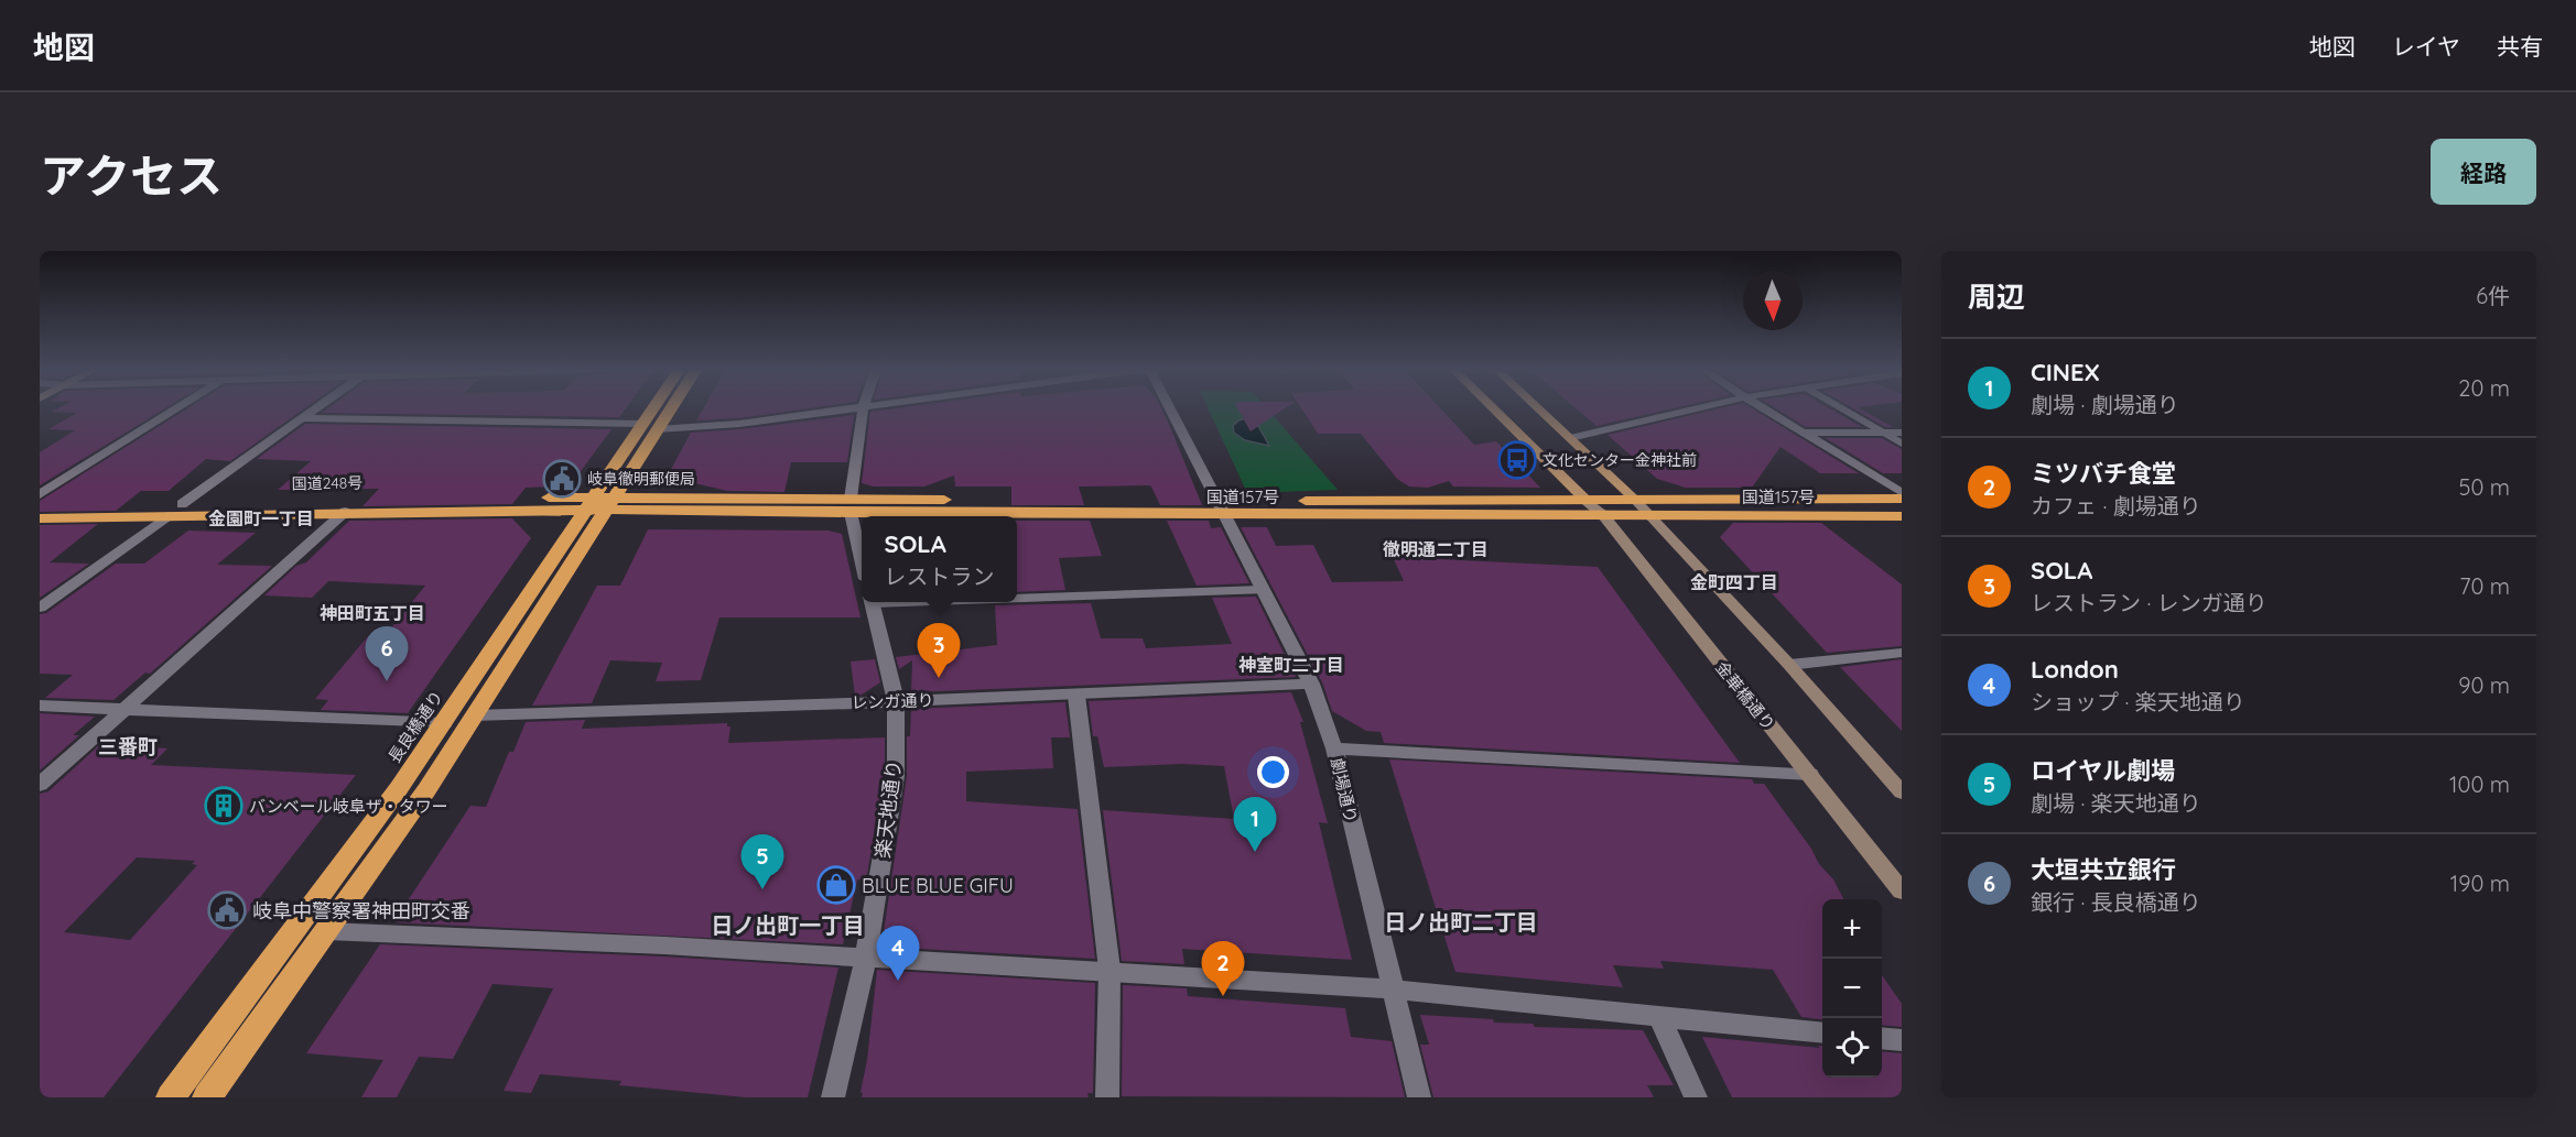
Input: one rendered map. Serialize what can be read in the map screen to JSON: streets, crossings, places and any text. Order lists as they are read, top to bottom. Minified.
{"streets":{"highway":["国道248号","国道157号","長良橋通り"],"main road":["金華橋通り"],"street":["レンガ通り","劇場通り","楽天地通り"]},"crossings":[["国道248号","国道157号"],["国道248号","長良橋通り"],["国道157号","金華橋通り"],["国道157号","長良橋通り"],["国道157号","劇場通り"],["レンガ通り","長良橋通り"],["レンガ通り","劇場通り"],["レンガ通り","楽天地通り"]],"districts":["金園町一丁目","徹明通二丁目","金町四丁目","神田町五丁目","神室町二丁目","三番町","日ノ出町二丁目","日ノ出町一丁目"],"places":{"bus stop":["文化センター金神社前"],"public building":["岐阜徹明郵便局","岐阜中警察署神田町交番"],"building":["バンベール岐阜ザ・タワー"],"shop":["BLUE BLUE GIFU"]},"north":"bottom","page":{"header":"地図","nav":["地図","レイヤ","共有"],"title":"アクセス","buttons":"経路","heading":["周辺","6件"],"list":[{"mark":"1","name":"CINEX","note":"劇場 · 劇場通り","value":"20 m"},{"mark":"2","name":"ミツバチ食堂","note":"カフェ · 劇場通り","value":"50 m"},{"mark":"3","name":"SOLA","note":"レストラン · レンガ通り","value":"70 m"},{"mark":"4","name":"London","note":"ショップ · 楽天地通り","value":"90 m"},{"mark":"5","name":"ロイヤル劇場","note":"劇場 · 楽天地通り","value":"100 m"},{"mark":"6","name":"大垣共立銀行","note":"銀行 · 長良橋通り","value":"190 m"}],"popup":["SOLA","レストラン"],"pins":["3","6","1","5","4","2"],"map_buttons":["+","−"]}}
